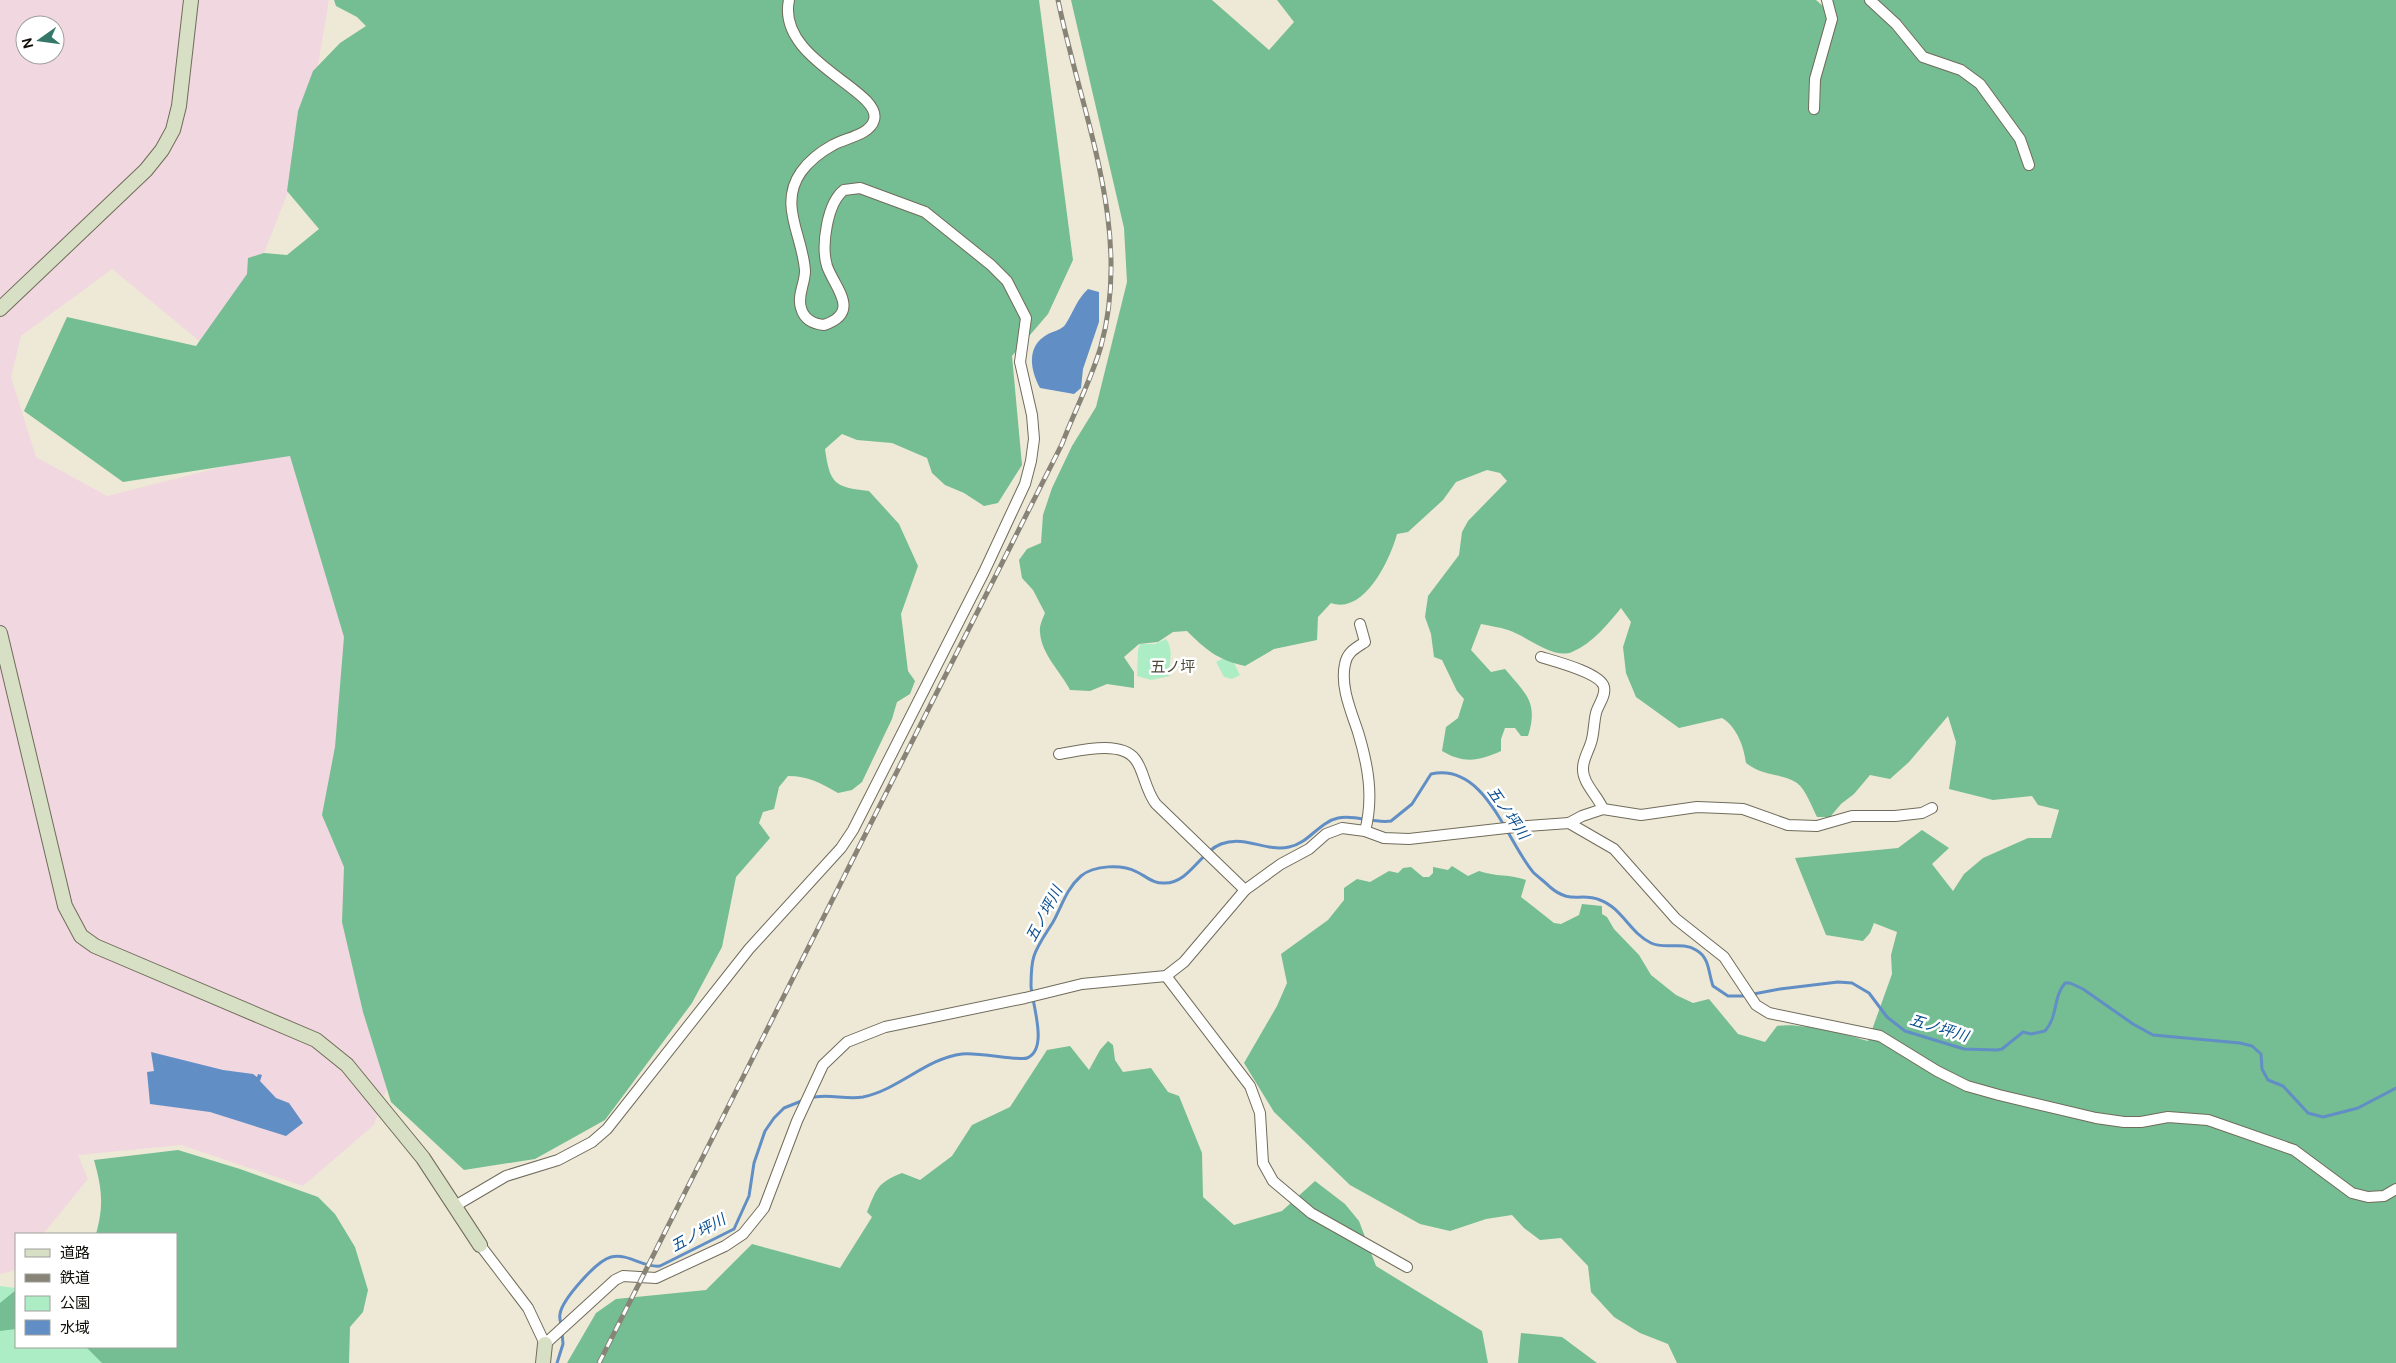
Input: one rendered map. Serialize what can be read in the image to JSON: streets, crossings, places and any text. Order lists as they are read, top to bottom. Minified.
{"districts":["五ノ坪"],"water":["五ノ坪川"],"legend":["道路","鉄道","公園","水域"],"north":"left"}
